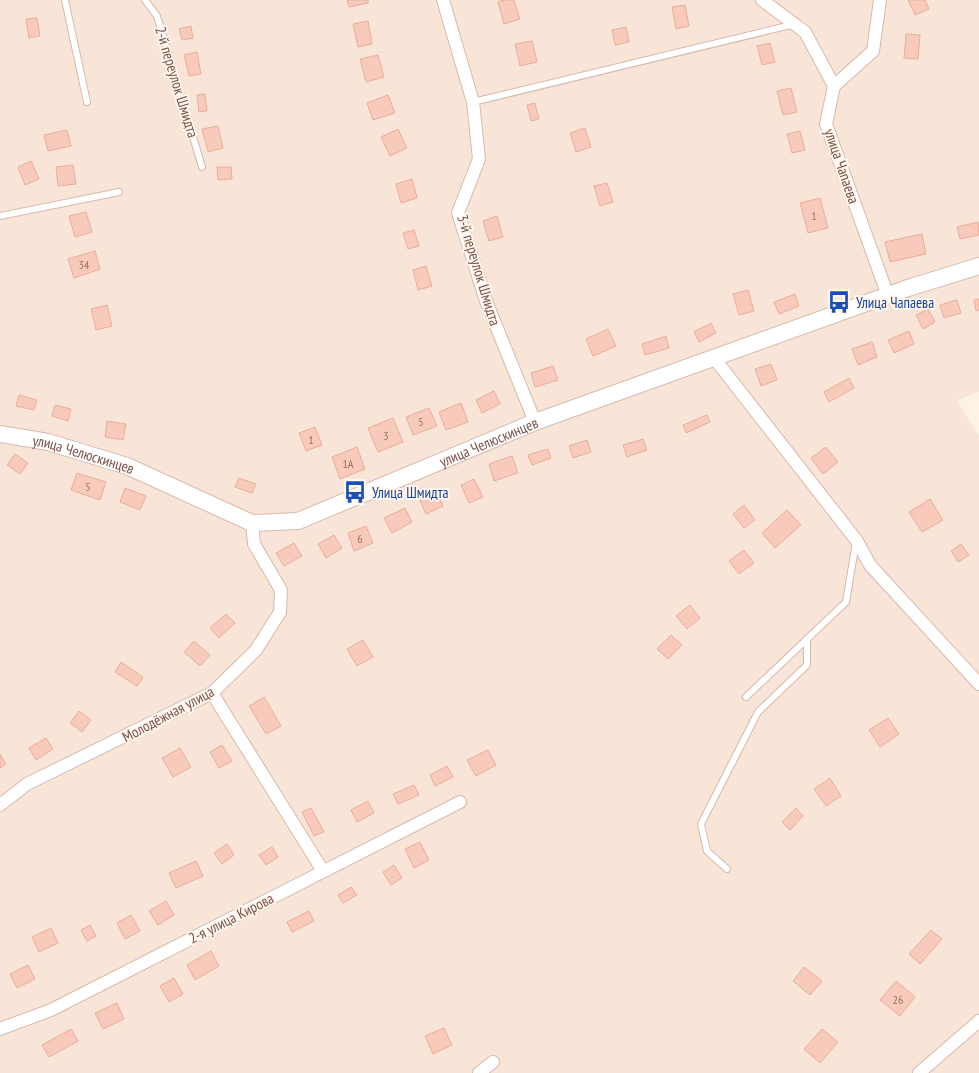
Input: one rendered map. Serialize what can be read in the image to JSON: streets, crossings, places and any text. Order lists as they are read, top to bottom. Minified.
{"streets":{"street":["улица Чапаева","3-й переулок Шмидта","улица Челюскинцев","Молодёжная улица","2-я улица Кирова"],"lane":["2-й переулок Шмидта"]},"crossings":[["улица Чапаева","улица Челюскинцев"],["3-й переулок Шмидта","улица Челюскинцев"],["улица Челюскинцев","Молодёжная улица"]],"places":{"bus stop":["Улица Чапаева","Улица Шмидта"]},"house_numbers":["1","34","5","3","1","1А","5","6","26"]}
